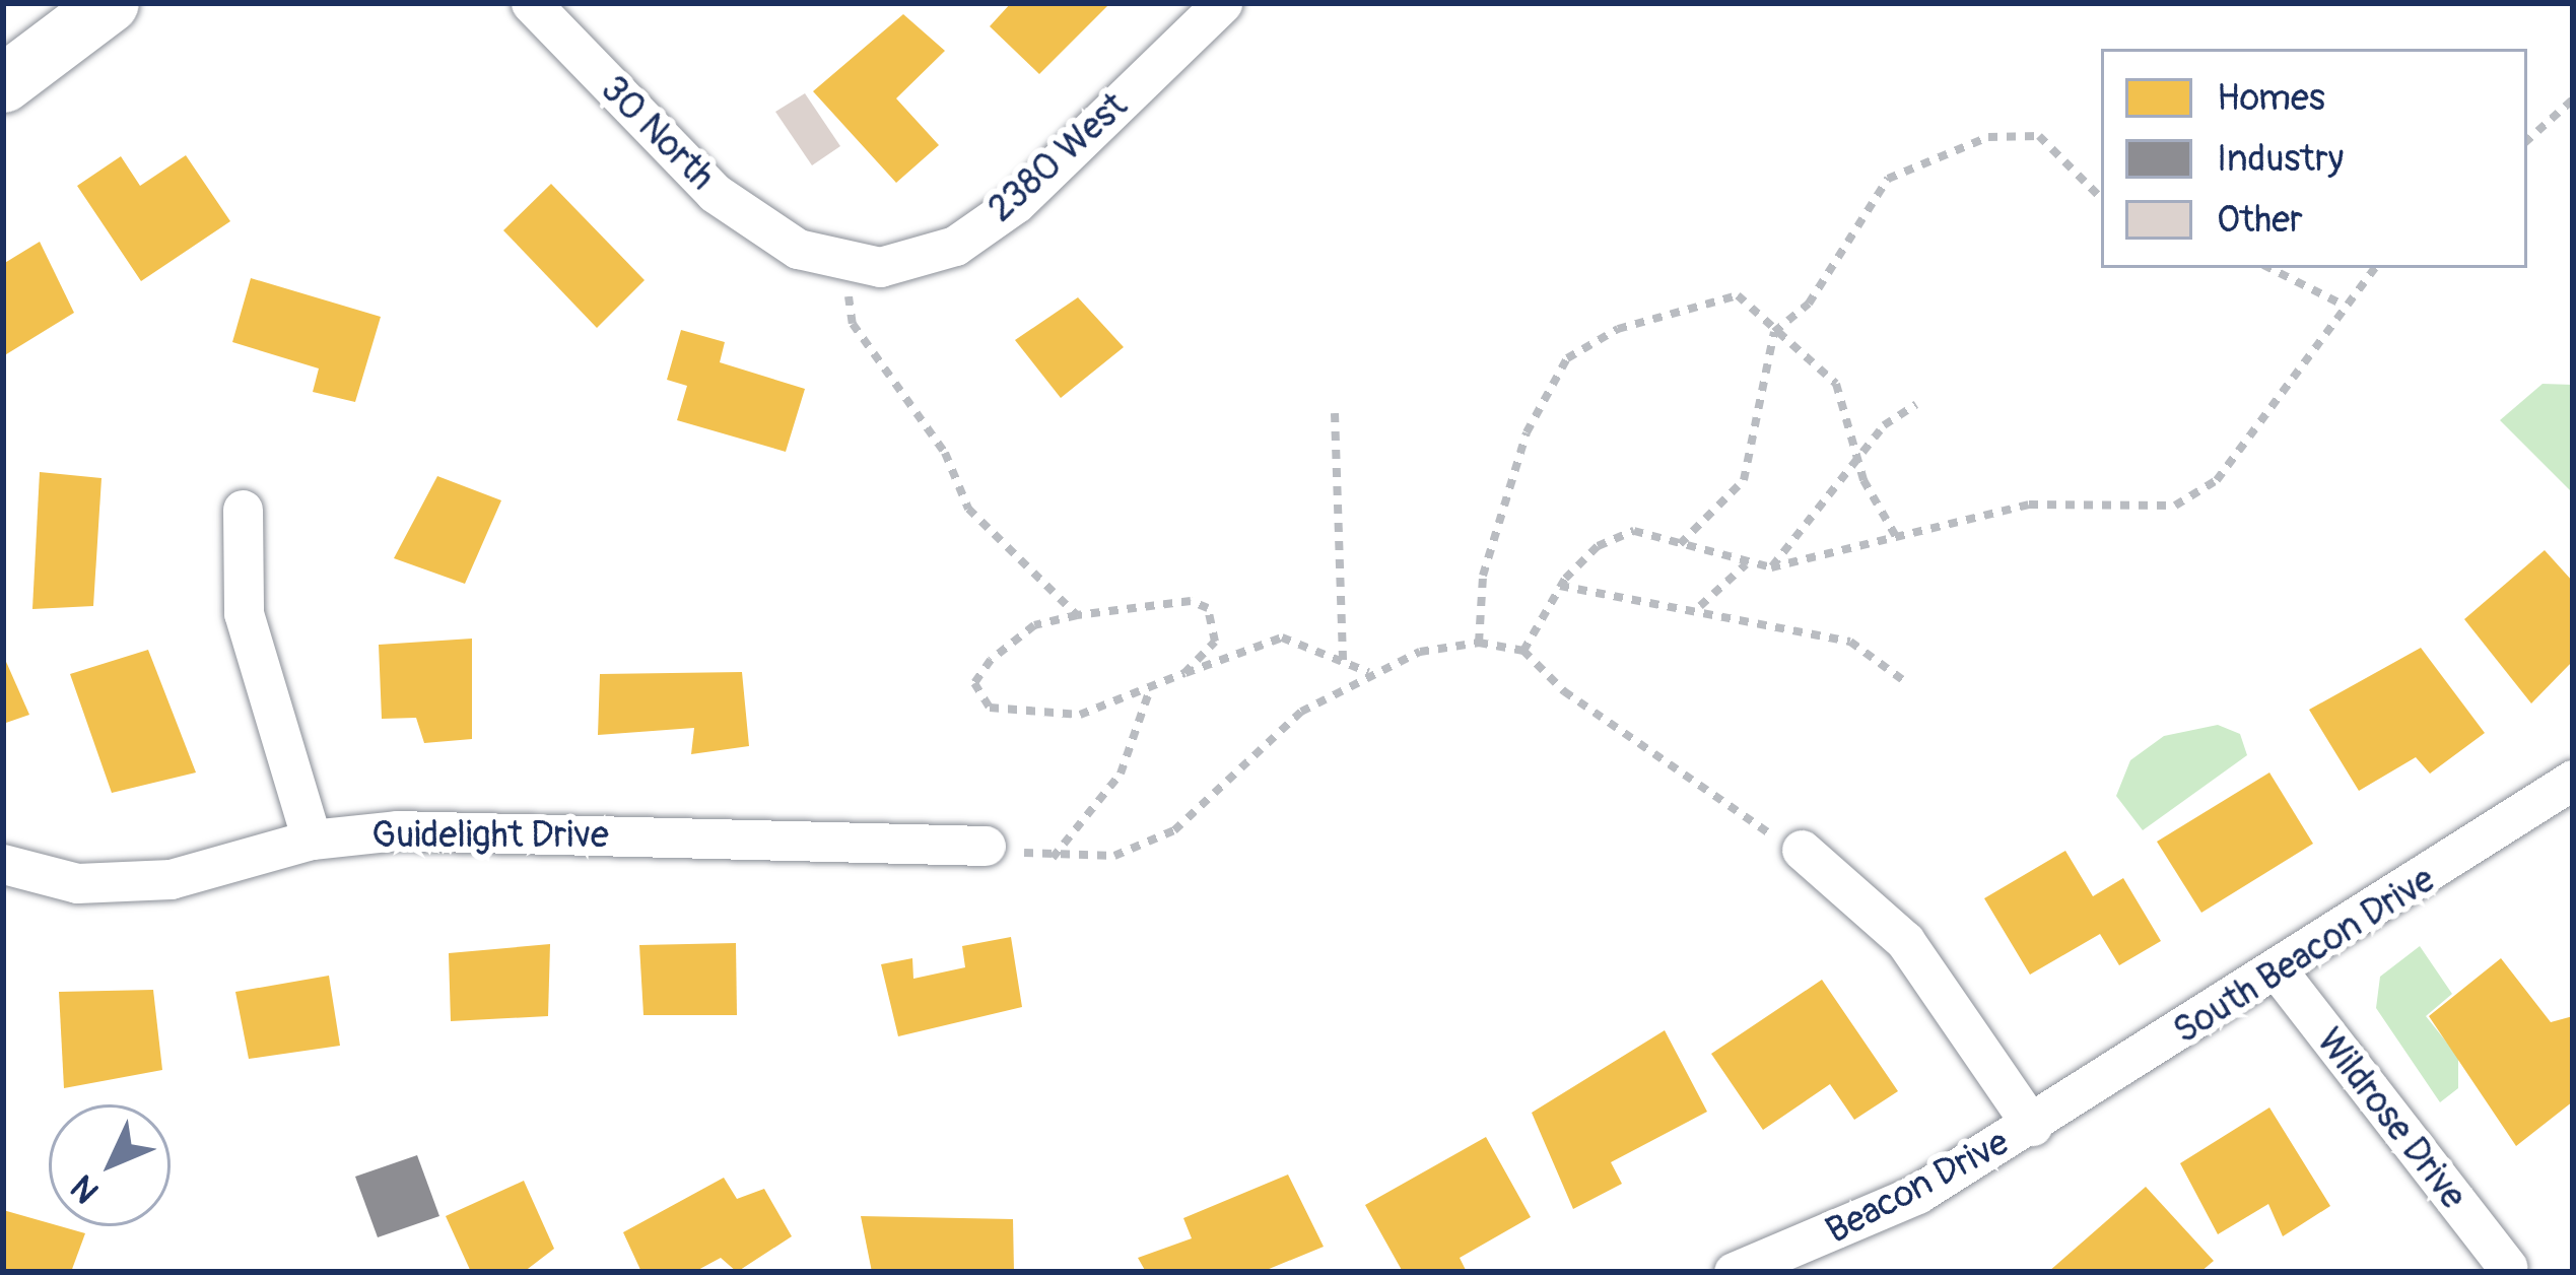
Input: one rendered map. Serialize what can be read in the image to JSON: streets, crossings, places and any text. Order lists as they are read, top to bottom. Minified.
{"streets":{"street":["30 North","2380 West","Guidelight Drive","South Beacon Drive","Wildrose Drive","Beacon Drive"]},"crossings":[["30 North","2380 West"],["South Beacon Drive","Wildrose Drive"],["South Beacon Drive","Beacon Drive"]],"legend":["Homes","Industry","Other"],"north":"bottom left"}
